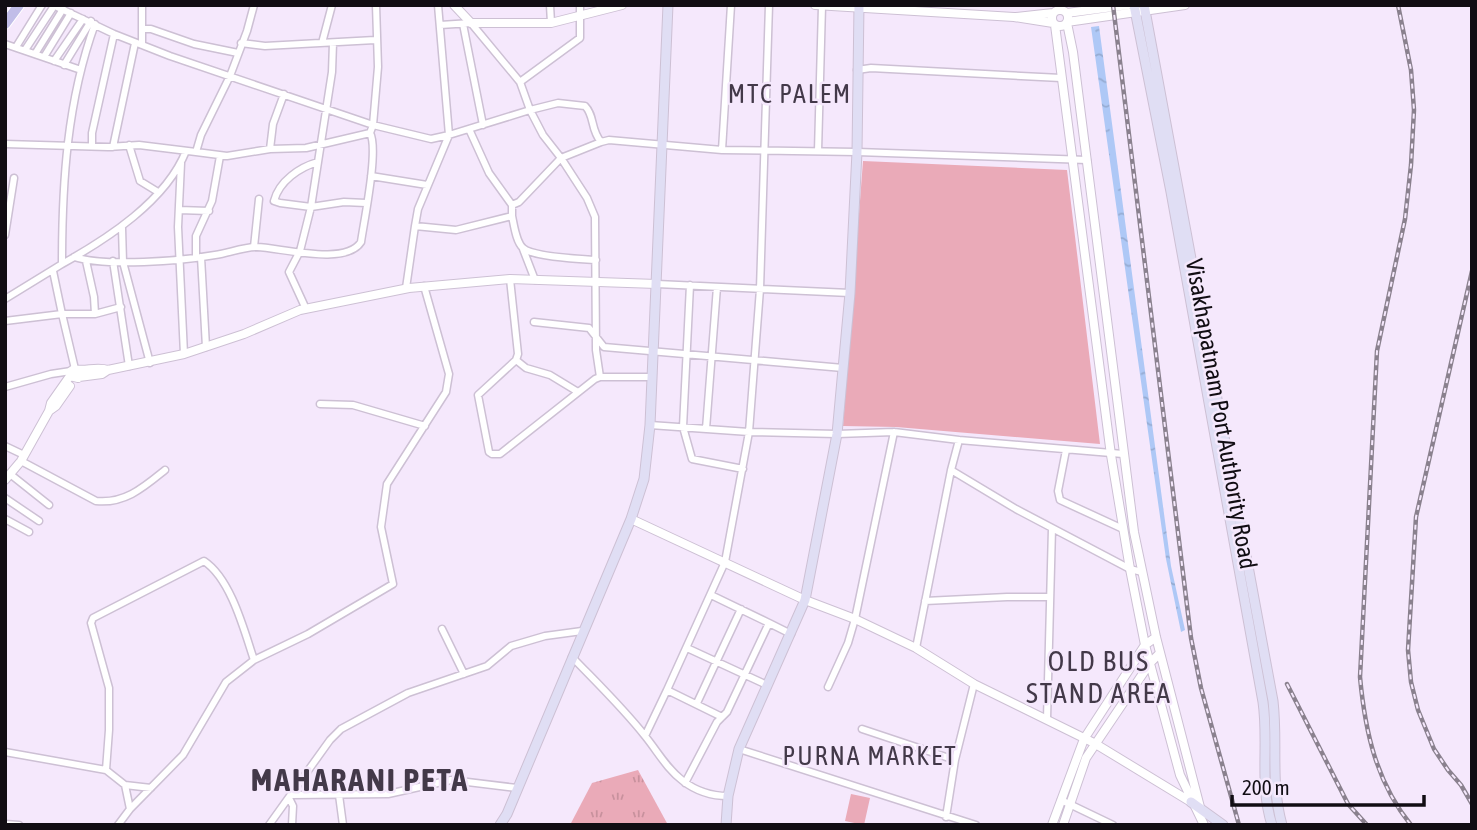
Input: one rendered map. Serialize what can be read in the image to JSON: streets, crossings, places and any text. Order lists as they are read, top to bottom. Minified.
{"streets":{"main road":["Visakhapatnam Port Authority Road"]},"districts":["MTC PALEM","OLD BUS STAND AREA","PURNA MARKET","MAHARANI PETA"],"scale_bar":"200 m"}
